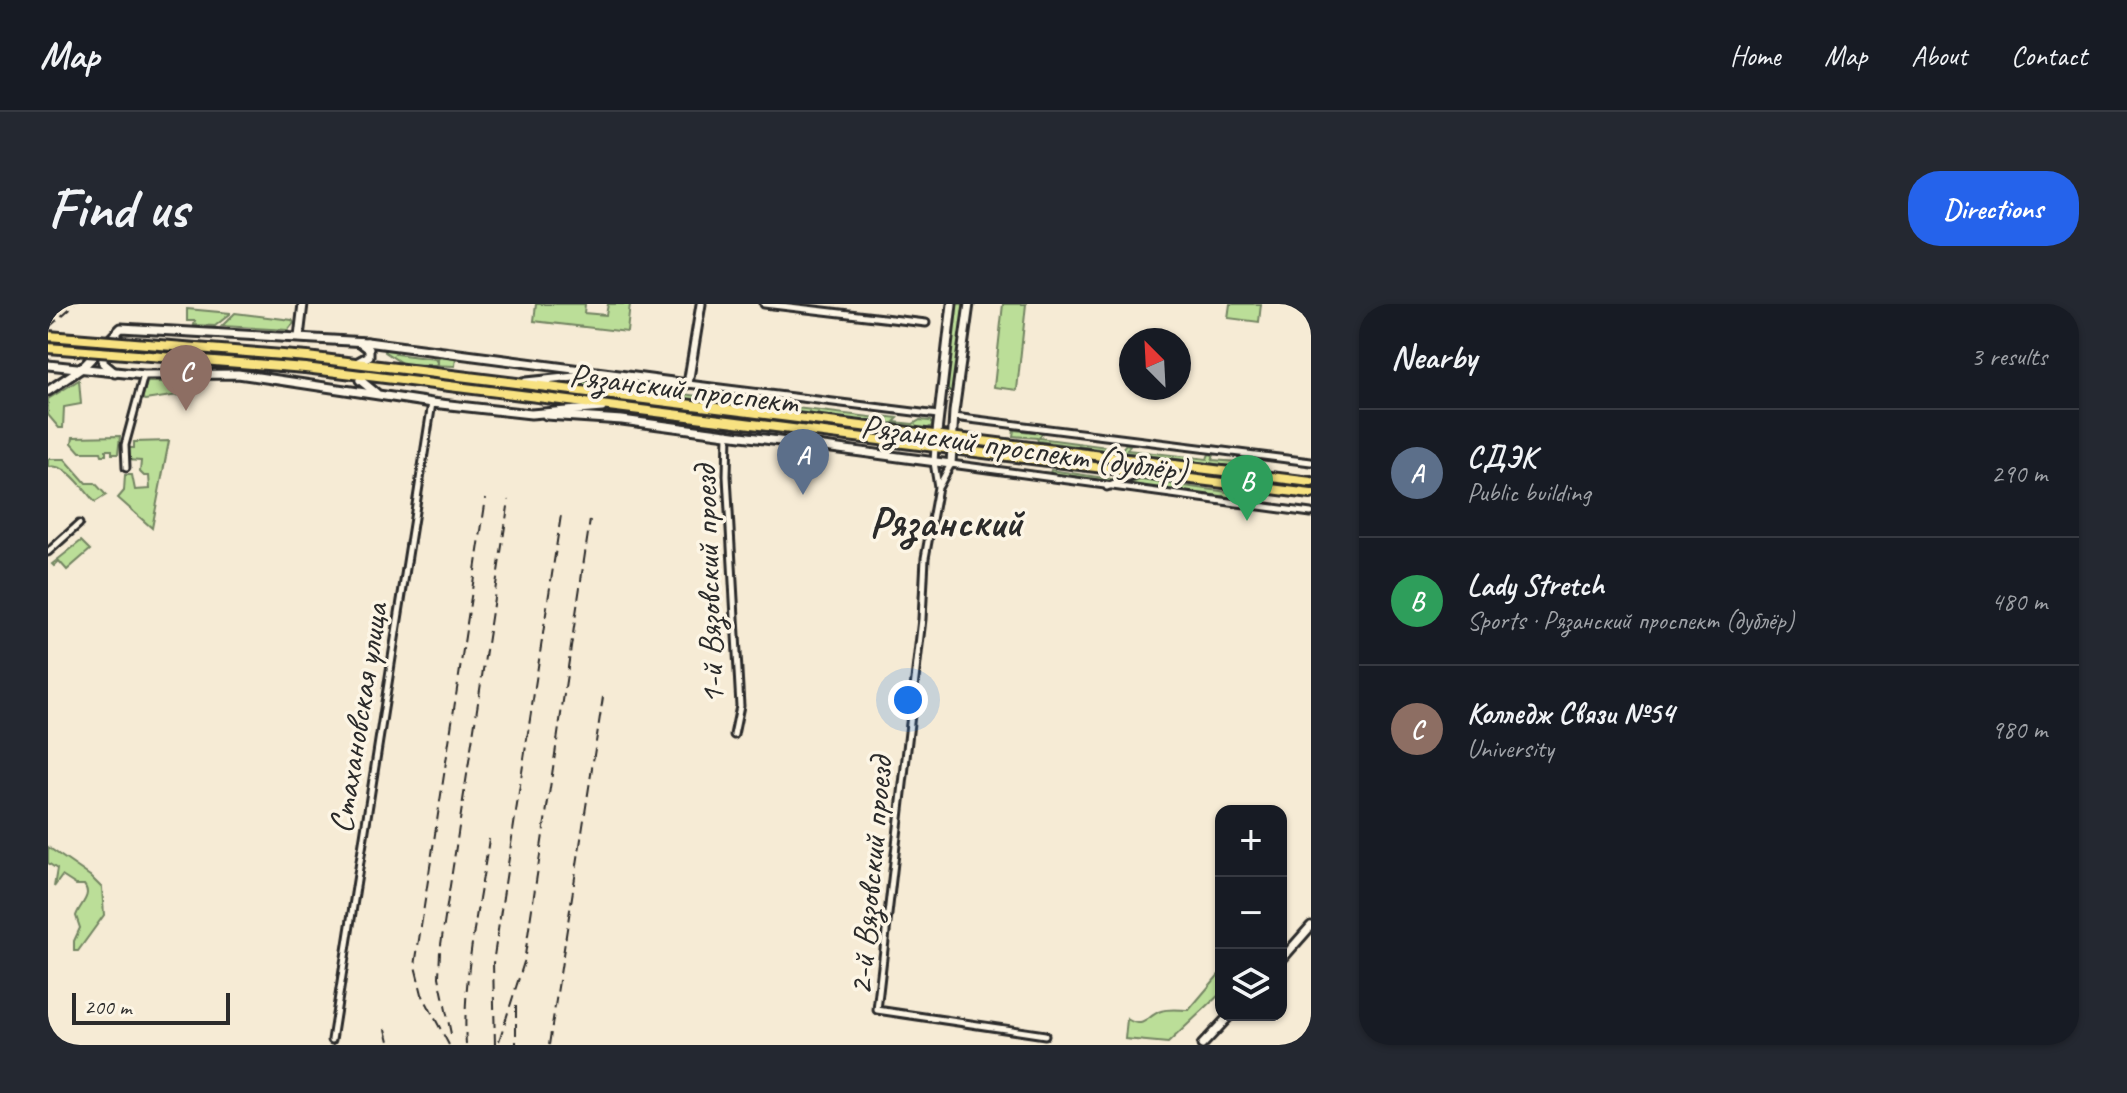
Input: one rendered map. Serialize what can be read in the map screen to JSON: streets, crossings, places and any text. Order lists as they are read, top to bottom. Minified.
{"streets":{"main road":["Рязанский проспект"],"street":["Рязанский проспект (дублёр)","1-й Вязовский проезд","Стахановская улица","2-й Вязовский проезд"]},"crossings":[["Рязанский проспект","2-й Вязовский проезд"],["Рязанский проспект (дублёр)","1-й Вязовский проезд"],["Рязанский проспект (дублёр)","Стахановская улица"],["Рязанский проспект (дублёр)","2-й Вязовский проезд"]],"districts":["Рязанский"],"scale_bar":"200 m","north":"top left","page":{"header":"Map","nav":["Home","Map","About","Contact"],"buttons":"Directions","title":"Find us","heading":["Nearby","3 results"],"pins":["C","A","B"],"list":[{"mark":"A","name":"СДЭК","note":"Public building","value":"290 m"},{"mark":"B","name":"Lady Stretch","note":"Sports · Рязанский проспект (дублёр)","value":"480 m"},{"mark":"C","name":"Колледж Связи №54","note":"University","value":"980 m"}],"map_buttons":["+","−"],"scale":"200 m"}}
